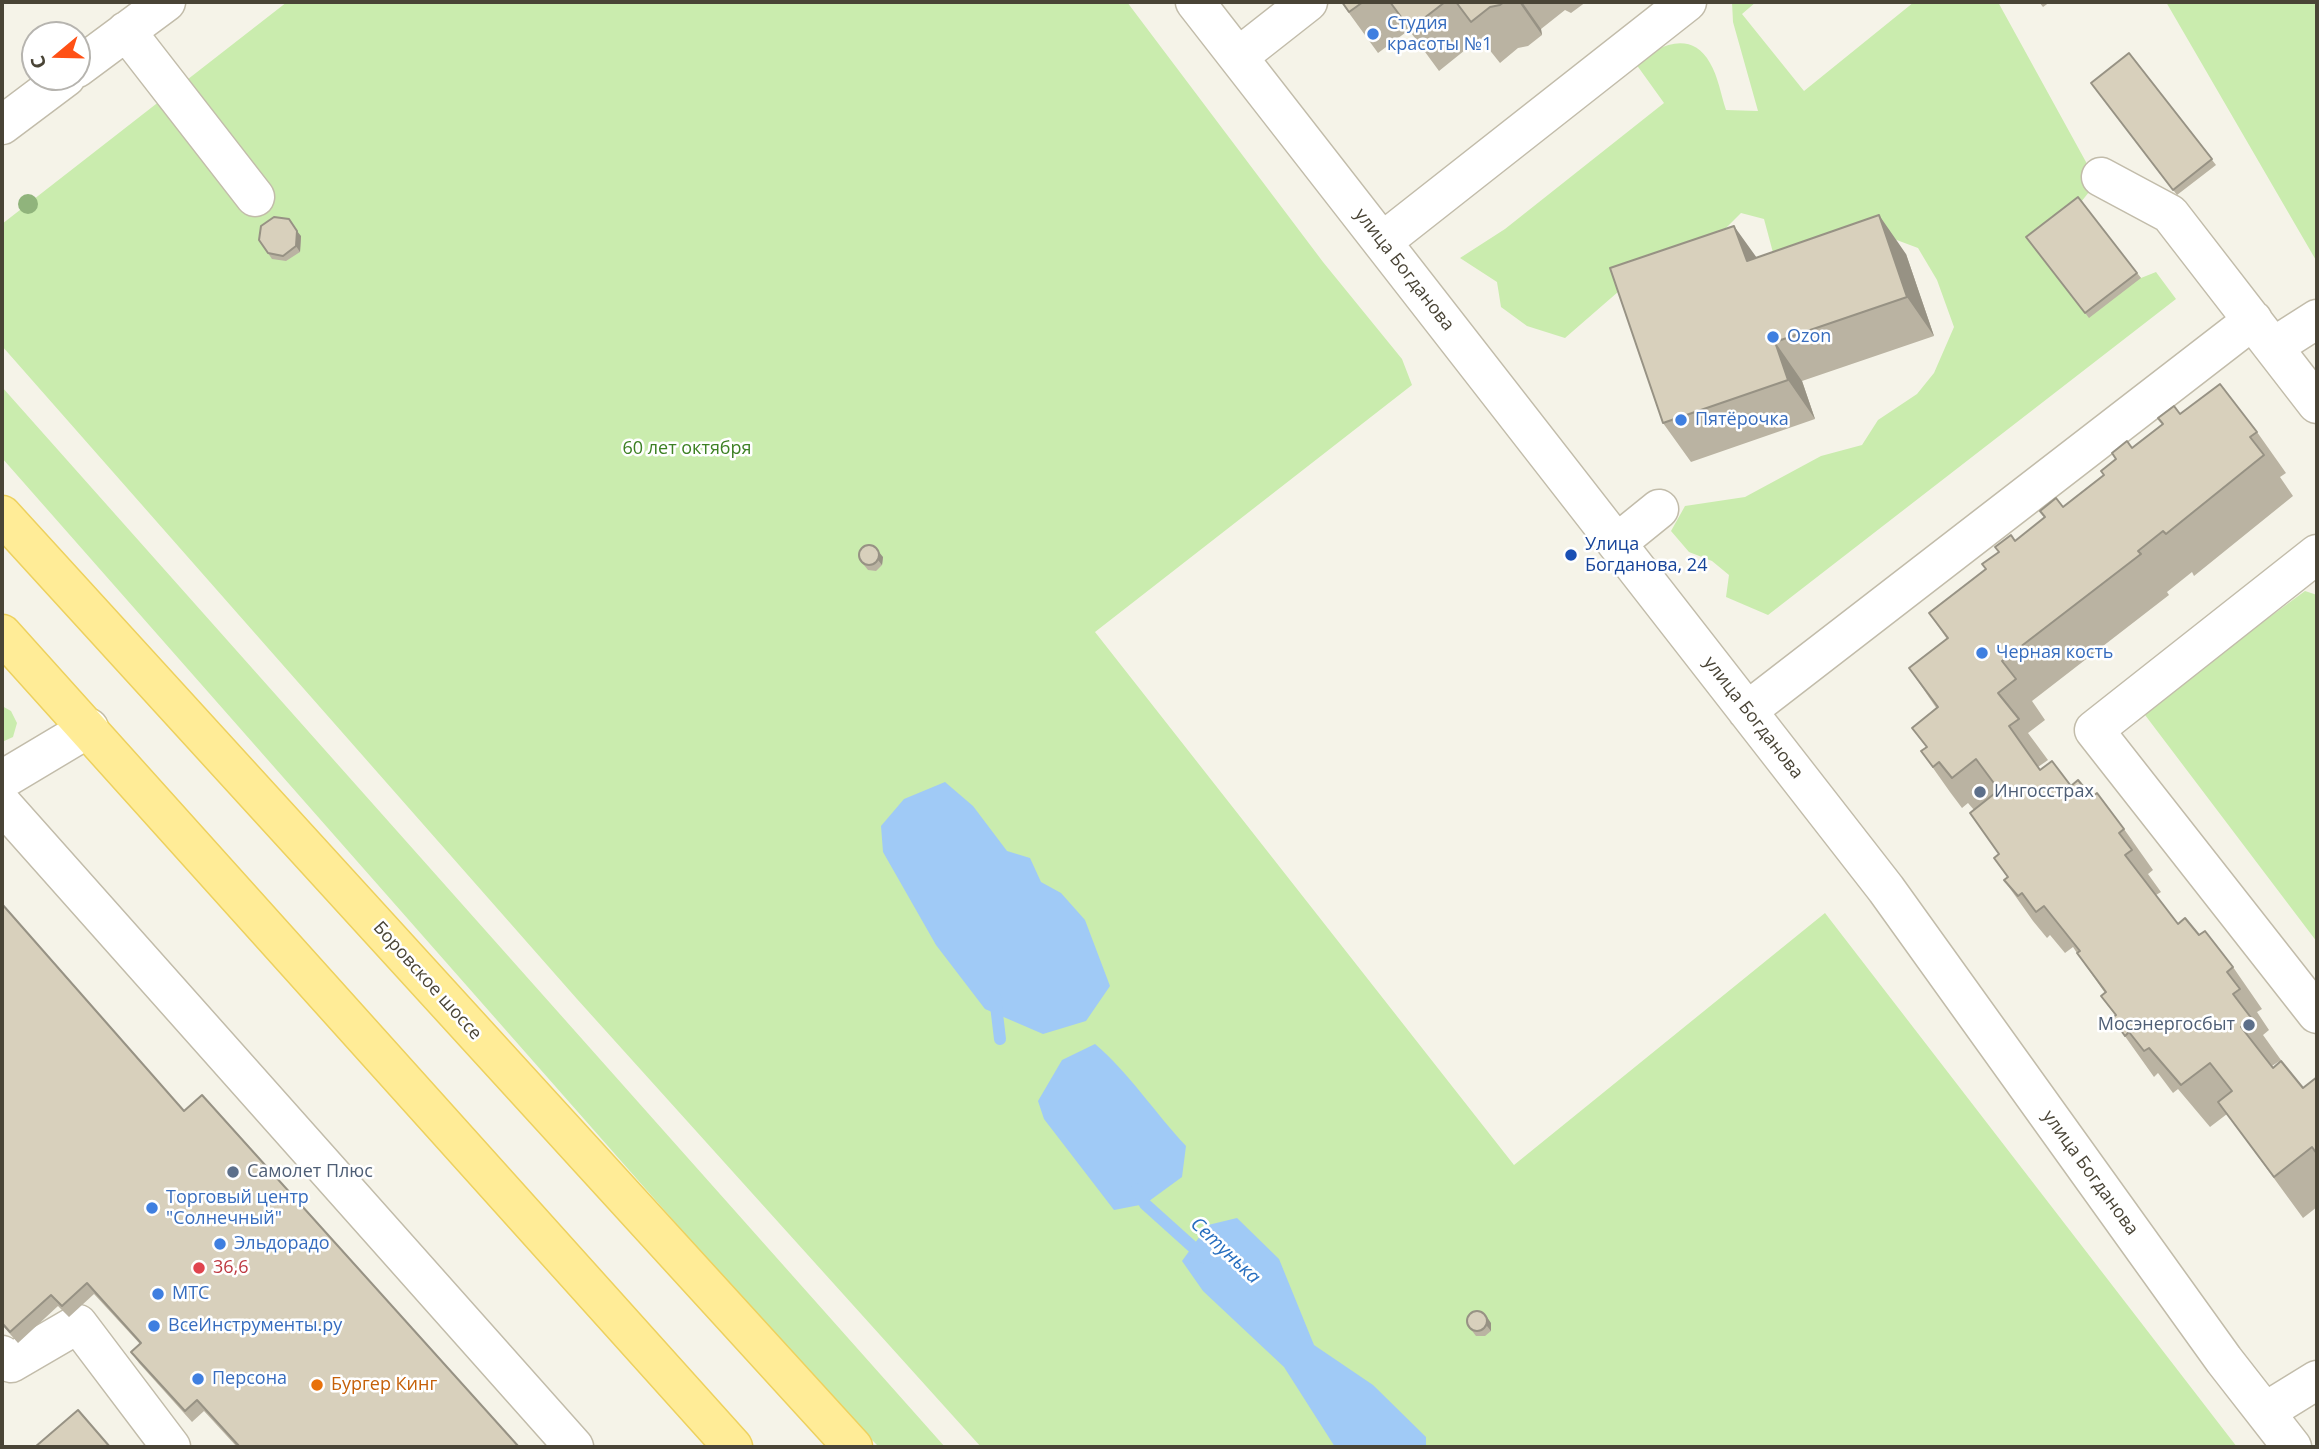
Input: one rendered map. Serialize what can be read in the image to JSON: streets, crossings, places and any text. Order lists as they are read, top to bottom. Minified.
{"streets":{"main road":["Боровское шоссе"],"street":["улица Богданова"]},"water":["Сетунька"],"parks":["60 лет октября"],"places":["Студия красоты №1","Ozon","Пятёрочка","Улица Богданова, 24","Черная кость","Ингосстрах","Мосэнергосбыт","Самолет Плюс","Торговый центр \"Солнечный\"","Эльдорадо","36,6","МТС","ВсеИнструменты.ру","Персона","Бургер Кинг"],"north":"left"}
